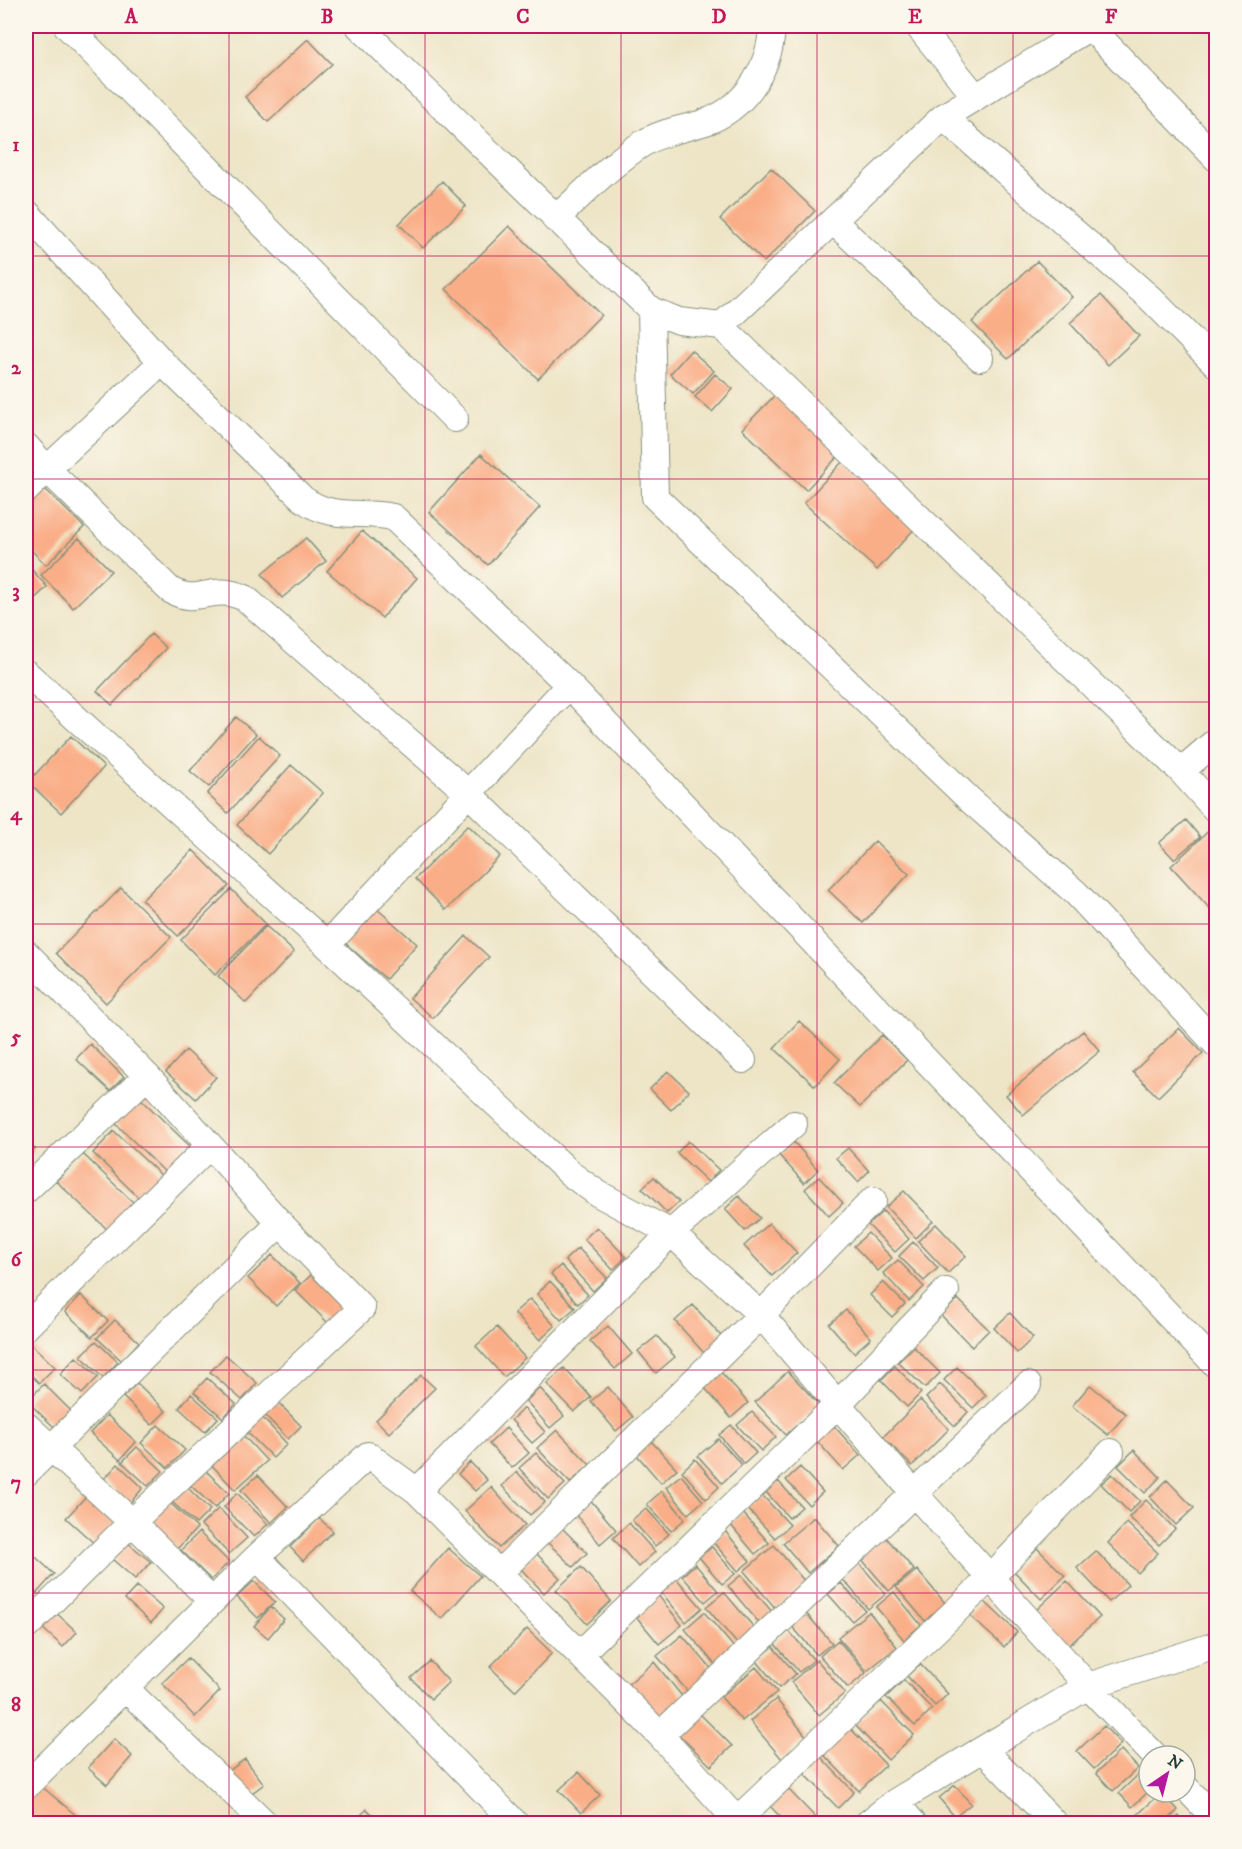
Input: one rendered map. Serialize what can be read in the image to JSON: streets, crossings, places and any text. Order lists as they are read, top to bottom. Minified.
{"north":"top right","grid":{"columns":["A","B","C","D","E","F"],"rows":["1","2","3","4","5","6","7","8"]}}
